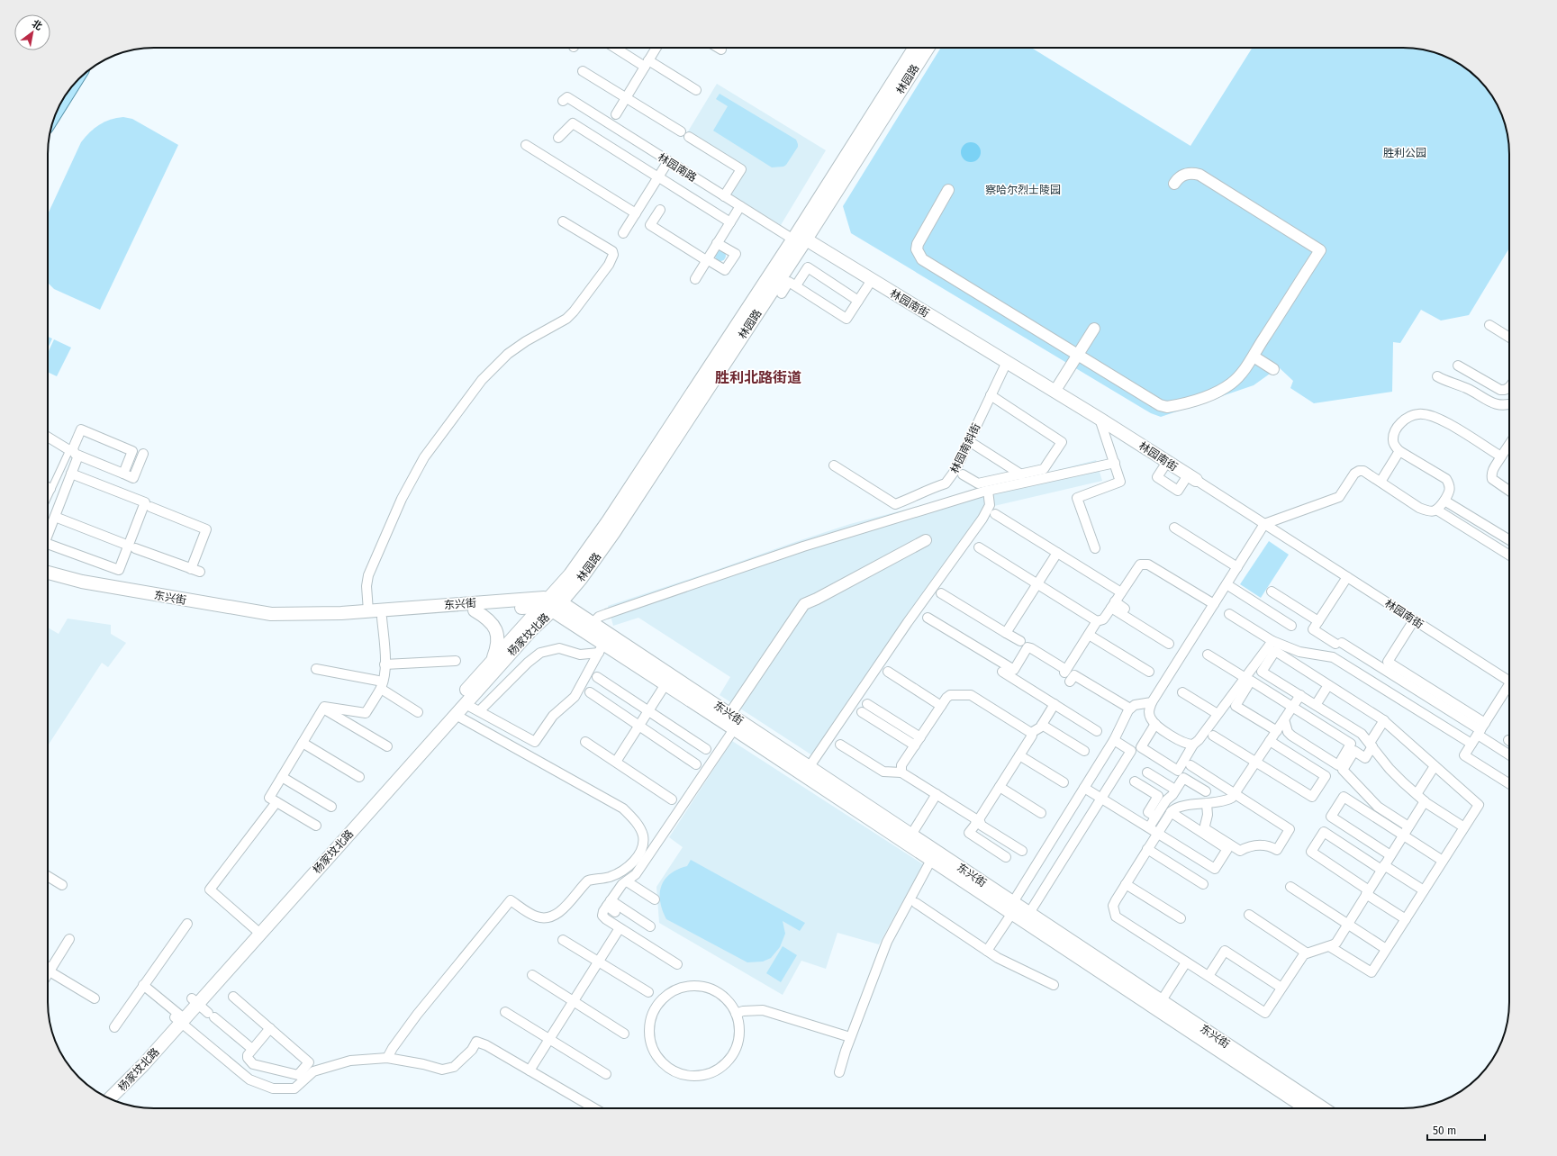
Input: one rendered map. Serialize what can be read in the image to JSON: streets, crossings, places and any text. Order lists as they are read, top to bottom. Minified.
{"streets":{"main road":["林园路","林园南街","东兴街","杨家坟北路"],"street":["林园南路","林园南斜街"]},"crossings":[["林园路","林园南路"],["林园路","林园南街"],["林园路","东兴街"],["林园路","杨家坟北路"],["林园南路","林园南街"],["林园南街","林园南斜街"],["东兴街","杨家坟北路"]],"districts":["胜利北路街道"],"parks":["胜利公园","察哈尔烈士陵园"],"scale_bar":"50 m","north":"top right"}
